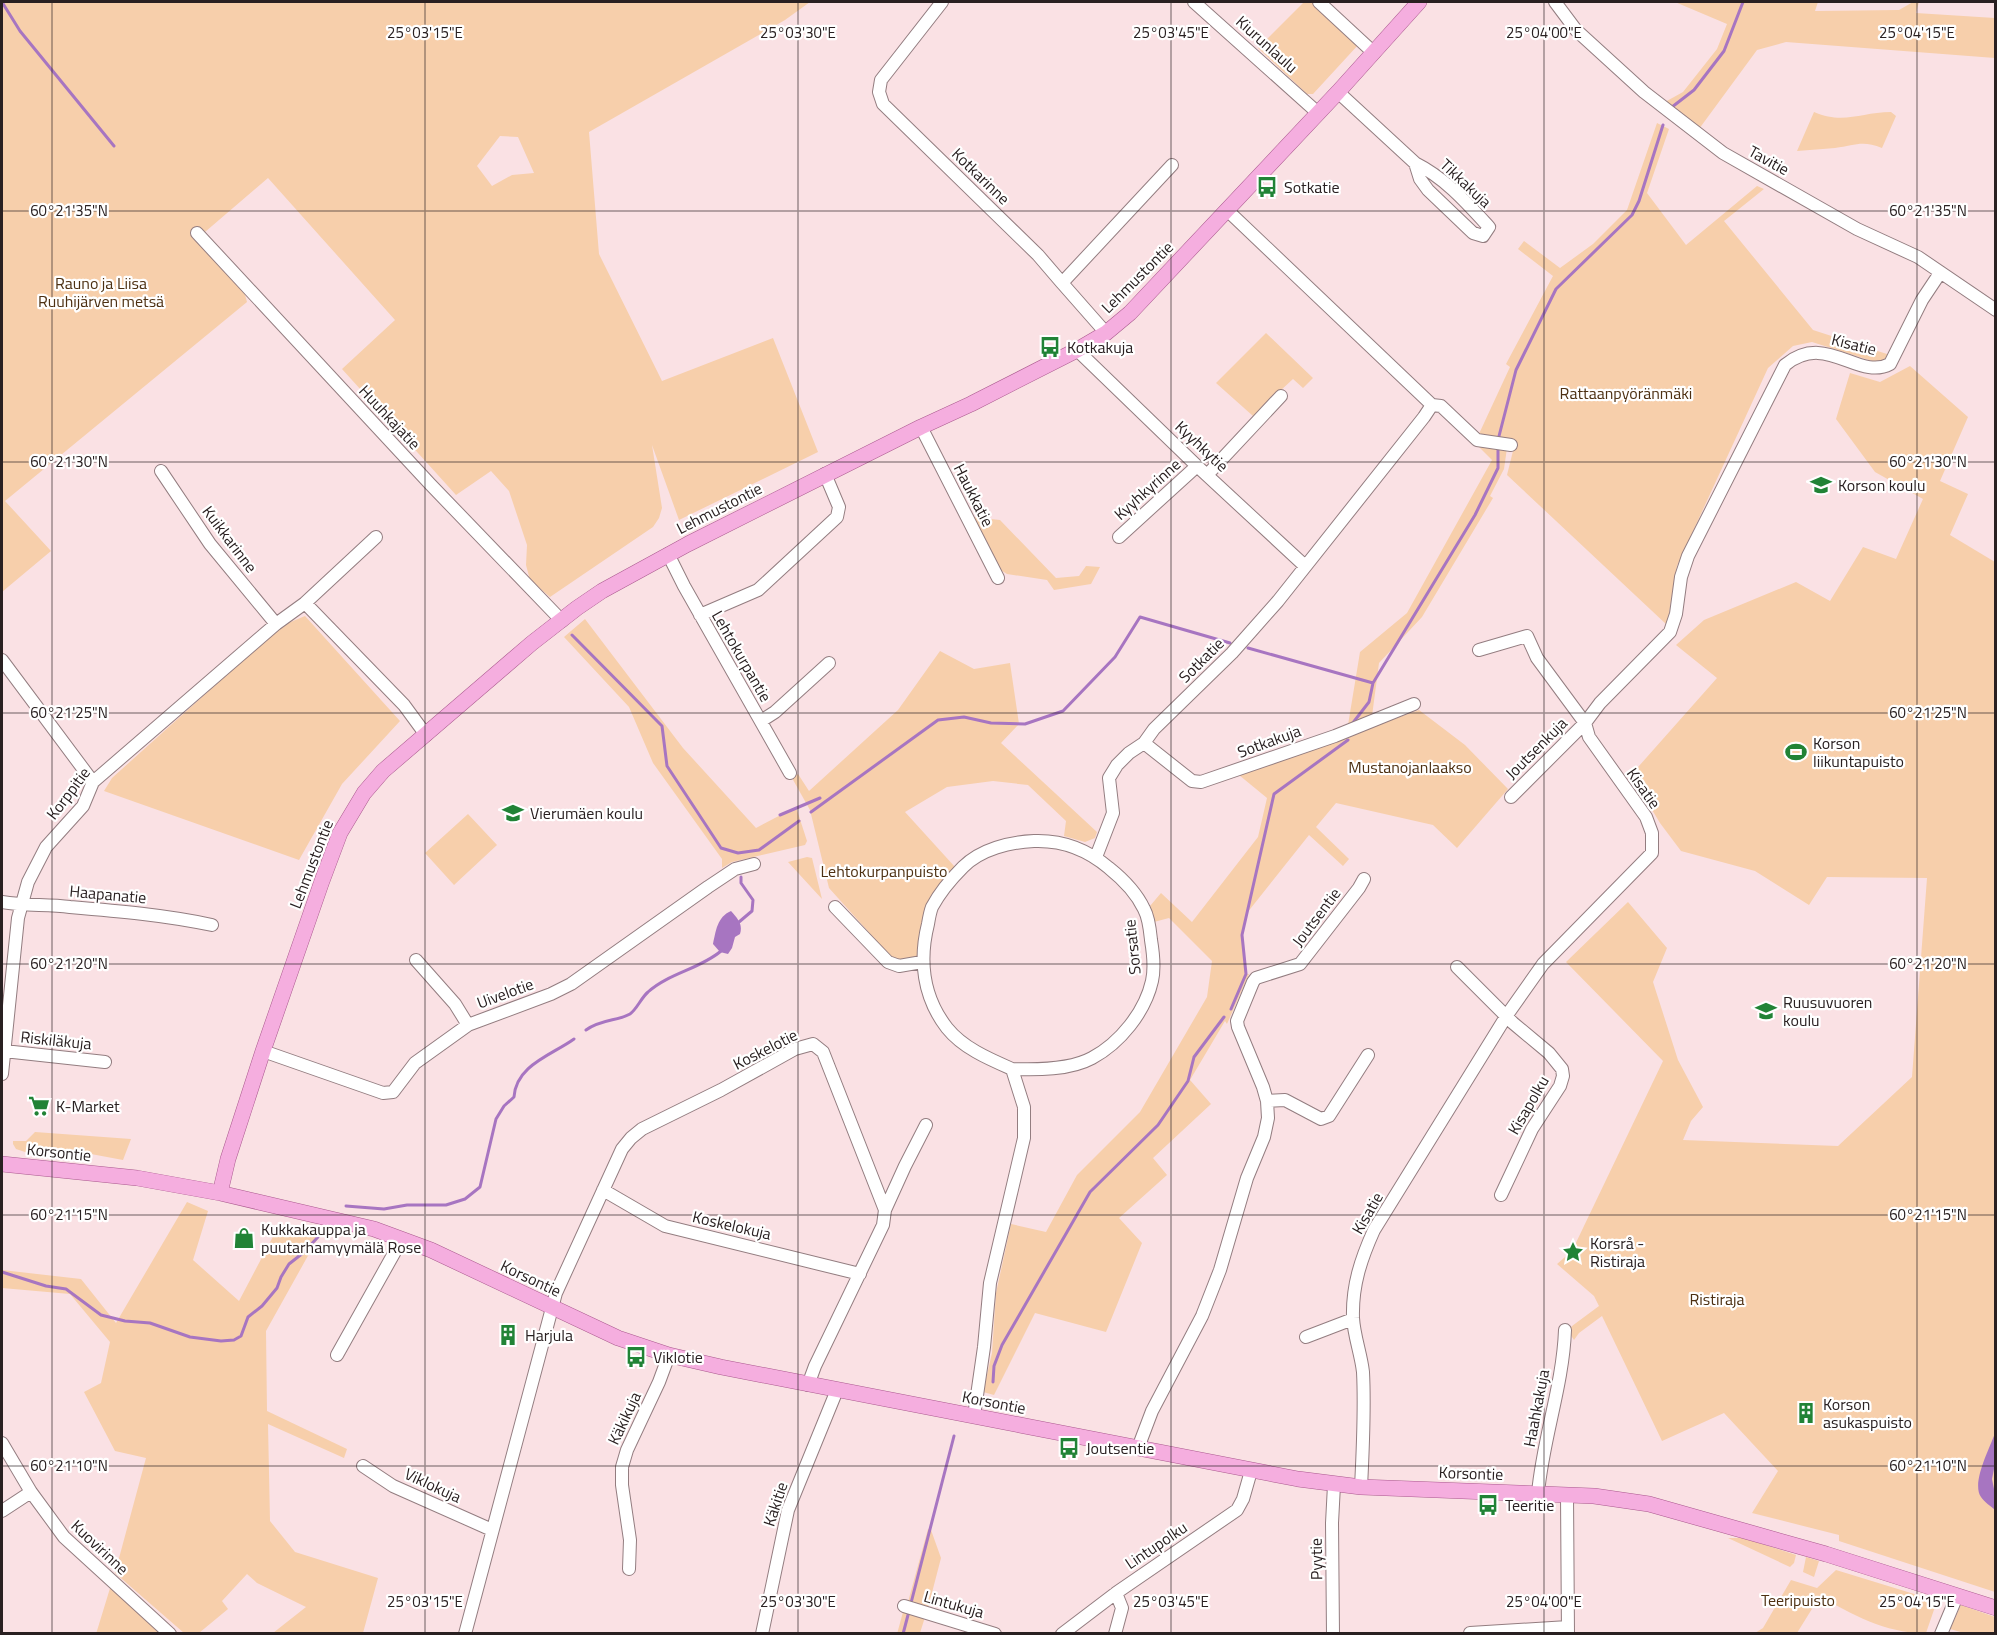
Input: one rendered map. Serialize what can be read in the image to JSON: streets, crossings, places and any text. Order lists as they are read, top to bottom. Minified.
{"streets":{"main road":["Lehmustontie","Korsontie"],"street":["Kiurunlaulu","Tavitie","Kotkarinne","Tikkakuja","Kisatie","Huuhkajatie","Kyyhkytie","Kyyhkyrinne","Haukkatie","Kuikkarinne","Lehtokurpantie","Sotkatie","Sotkakuja","Joutsenkuja","Korppitie","Haapanatie","Joutsentie","Sorsatie","Uivelotie","Riskiläkuja","Koskelotie","Kisapolku","Koskelokuja","Haahkakuja","Käkikuja","Viklokuja","Käkitie","Lintupolku","Kuovirinne","Pyytie","Lintukuja"]},"crossings":[["Kiurunlaulu","Lehmustontie"],["Tavitie","Kisatie"],["Tikkakuja","Lehmustontie"],["Lehmustontie","Huuhkajatie"],["Lehmustontie","Kyyhkytie"],["Lehmustontie","Haukkatie"],["Lehmustontie","Lehtokurpantie"],["Lehmustontie","Uivelotie"],["Lehmustontie","Korsontie"],["Kisatie","Joutsenkuja"],["Kisatie","Kisapolku"],["Kisatie","Korsontie"],["Kyyhkytie","Kyyhkyrinne"],["Kyyhkytie","Sotkatie"],["Kuikkarinne","Korppitie"],["Sotkatie","Sotkakuja"],["Sotkatie","Sorsatie"],["Korppitie","Haapanatie"],["Korppitie","Riskiläkuja"],["Joutsentie","Korsontie"],["Koskelotie","Korsontie"],["Koskelotie","Koskelokuja"],["Korsontie","Haahkakuja"],["Korsontie","Käkikuja"],["Korsontie","Käkitie"],["Korsontie","Lintupolku"],["Korsontie","Pyytie"]],"parks":["Rauno ja Liisa Ruuhijärven metsä","Rattaanpyöränmäki","Mustanojanlaakso","Lehtokurpanpuisto","Ristiraja","Teeripuisto"],"places":{"bus stop":["Sotkatie","Kotkakuja","Viklotie","Joutsentie","Teeritie"],"school or university":["Korson koulu","Vierumäen koulu","Ruusuvuoren koulu"],"sports":["Korson liikuntapuisto"],"supermarket":["K-Market"],"shop":["Kukkakauppa ja puutarhamyymälä Rose"],"place":["Korsrå - Ristiraja"],"building":["Harjula","Korson asukaspuisto"]},"coordinates":["25°03'15\"E","25°03'30\"E","25°03'45\"E","25°04'00\"E","25°04'15\"E","60°21'35\"N","60°21'30\"N","60°21'25\"N","60°21'20\"N","60°21'15\"N","60°21'10\"N"]}
